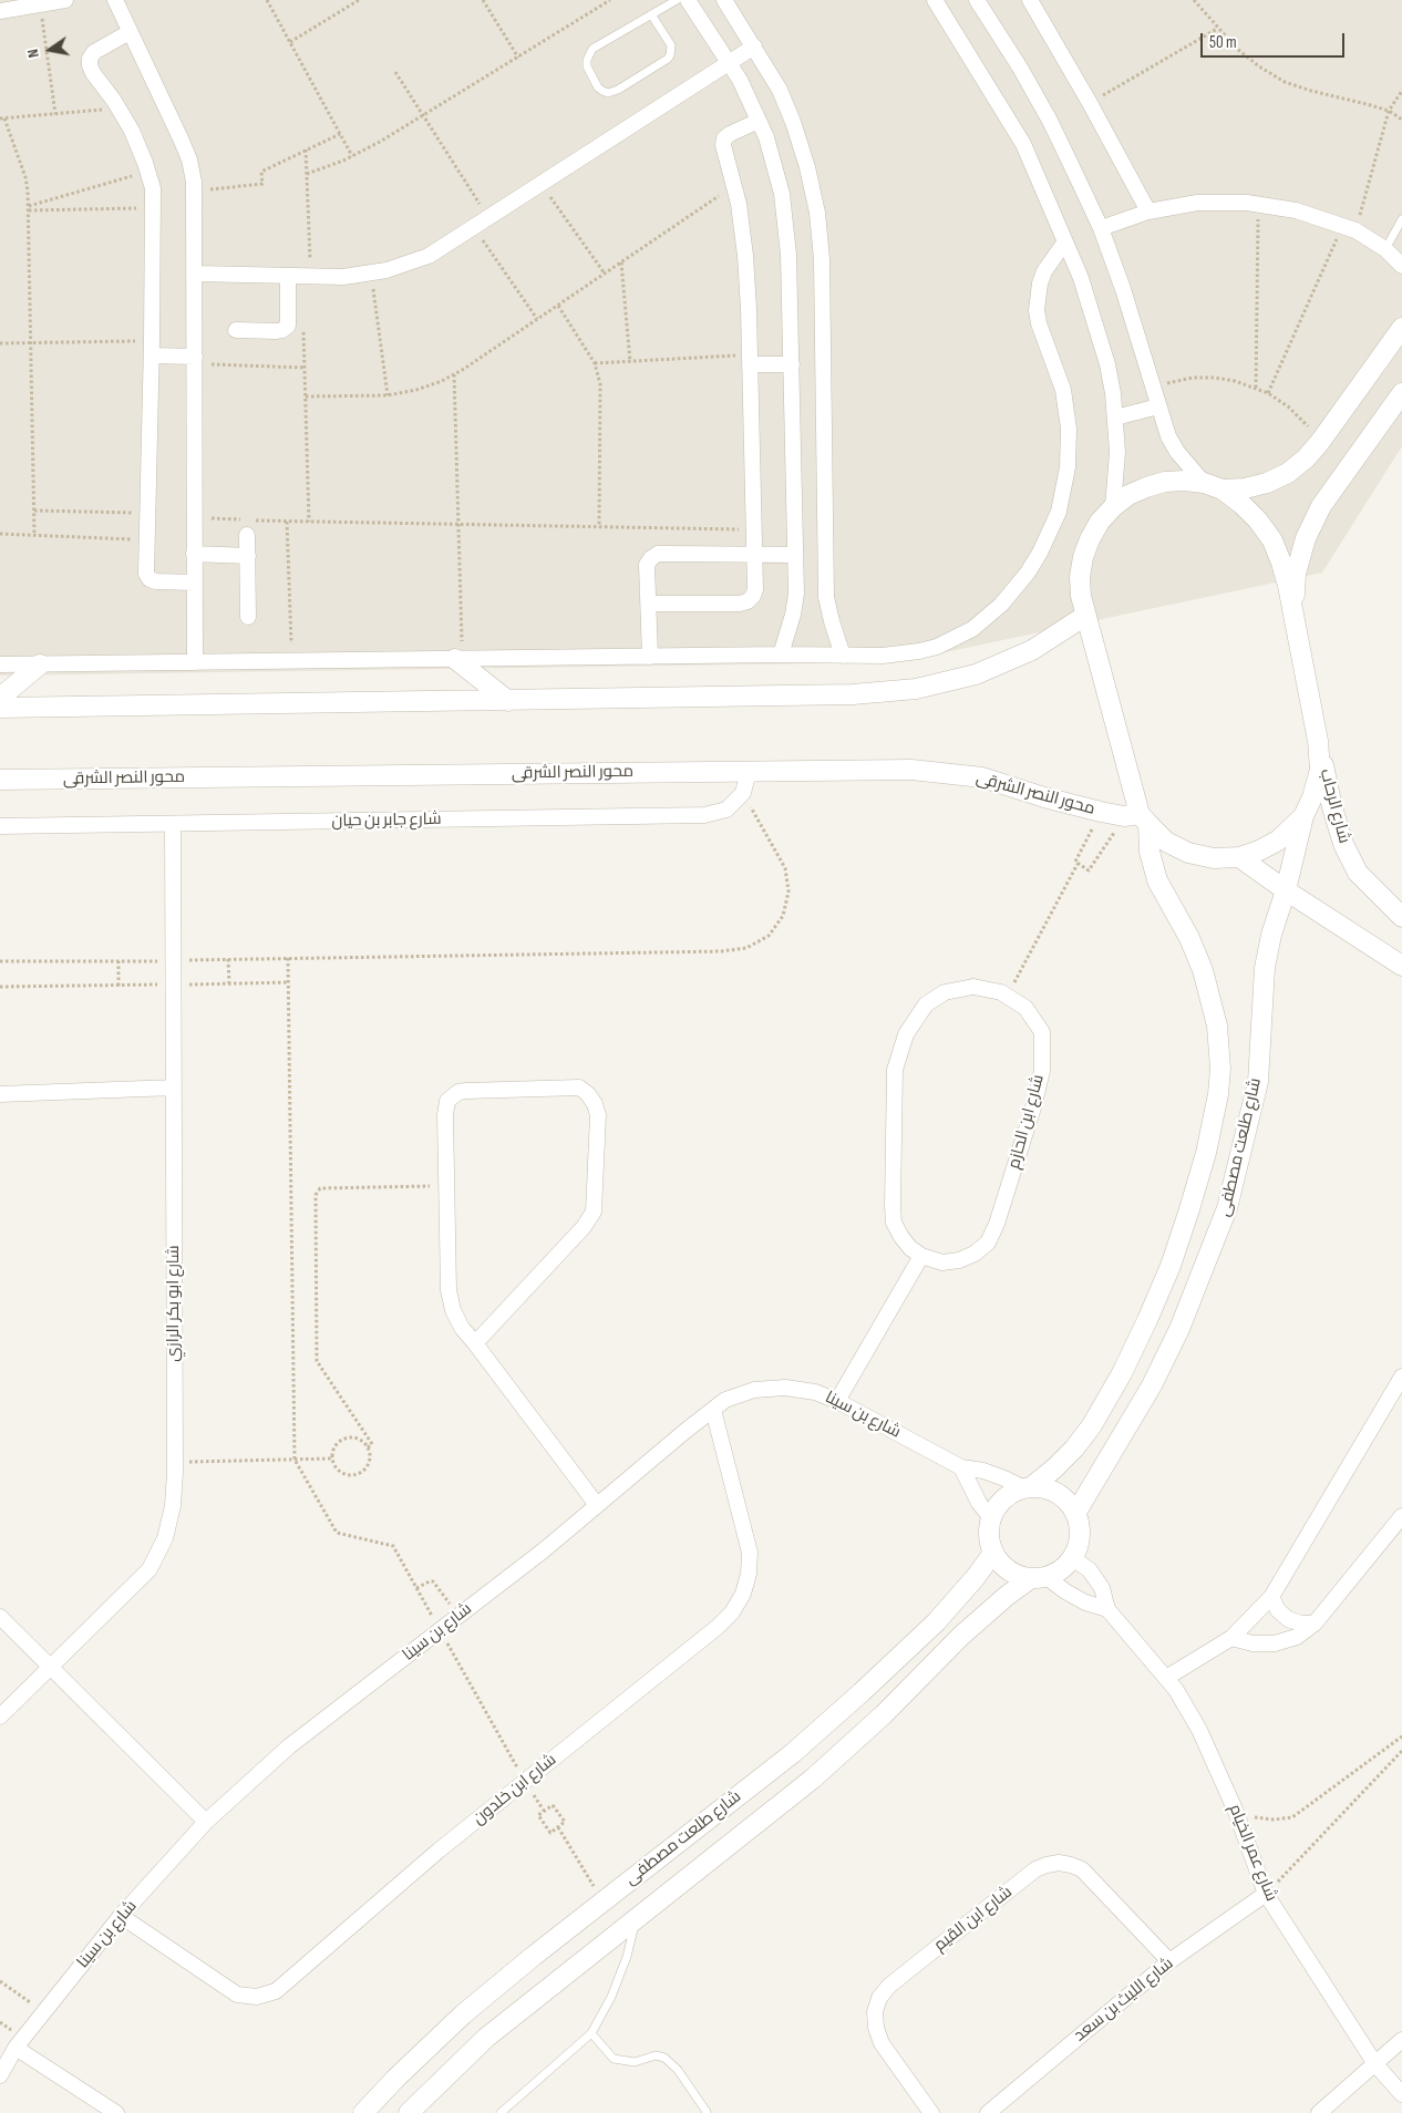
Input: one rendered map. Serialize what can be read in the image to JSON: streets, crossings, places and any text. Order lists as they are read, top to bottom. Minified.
{"streets":{"street":["محور النصر الشرقى","شارع الرحاب","شارع جابر بن حيان","شارع ابن الحازم","شارع طلعت مصطفى","شارع ابو بكر الرازي","شارع بن سينا","شارع ابن خلدون","شارع عمر الخيام","شارع ابن القيم","شارع الليث بن سعد"]},"crossings":[["محور النصر الشرقى","شارع طلعت مصطفى"],["شارع جابر بن حيان","شارع ابو بكر الرازي"],["شارع طلعت مصطفى","شارع بن سينا"],["شارع طلعت مصطفى","شارع عمر الخيام"],["شارع بن سينا","شارع ابن خلدون"],["شارع بن سينا","شارع عمر الخيام"],["شارع عمر الخيام","شارع الليث بن سعد"],["شارع ابن القيم","شارع الليث بن سعد"]],"scale_bar":"50 m","north":"left"}
